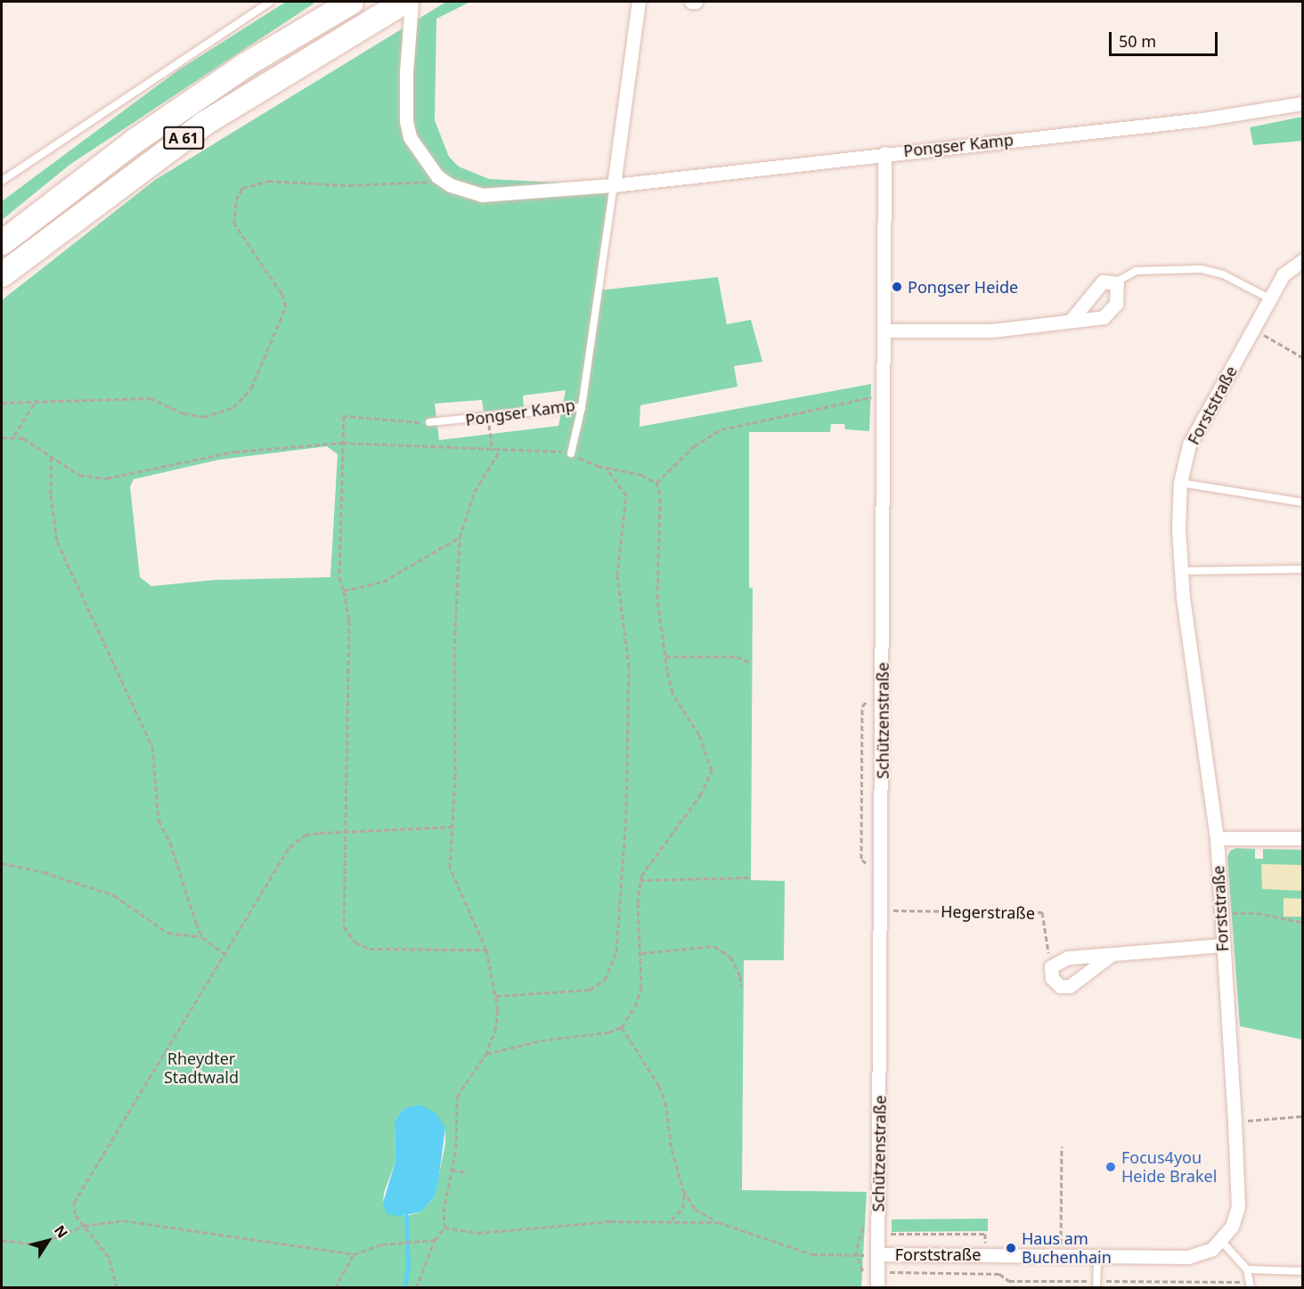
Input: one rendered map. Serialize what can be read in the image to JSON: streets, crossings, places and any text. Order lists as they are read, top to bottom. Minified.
{"streets":{"highway":["A 61"],"street":["Pongser Kamp","Forststraße","Schützenstraße"],"path":["Hegerstraße"]},"crossings":[["Pongser Kamp","Schützenstraße"],["Forststraße","Schützenstraße"],["Schützenstraße","Hegerstraße"]],"parks":["Rheydter Stadtwald"],"places":["Pongser Heide","Focus4you Heide Brakel","Haus am Buchenhain"],"scale_bar":"50 m","north":"top right"}
